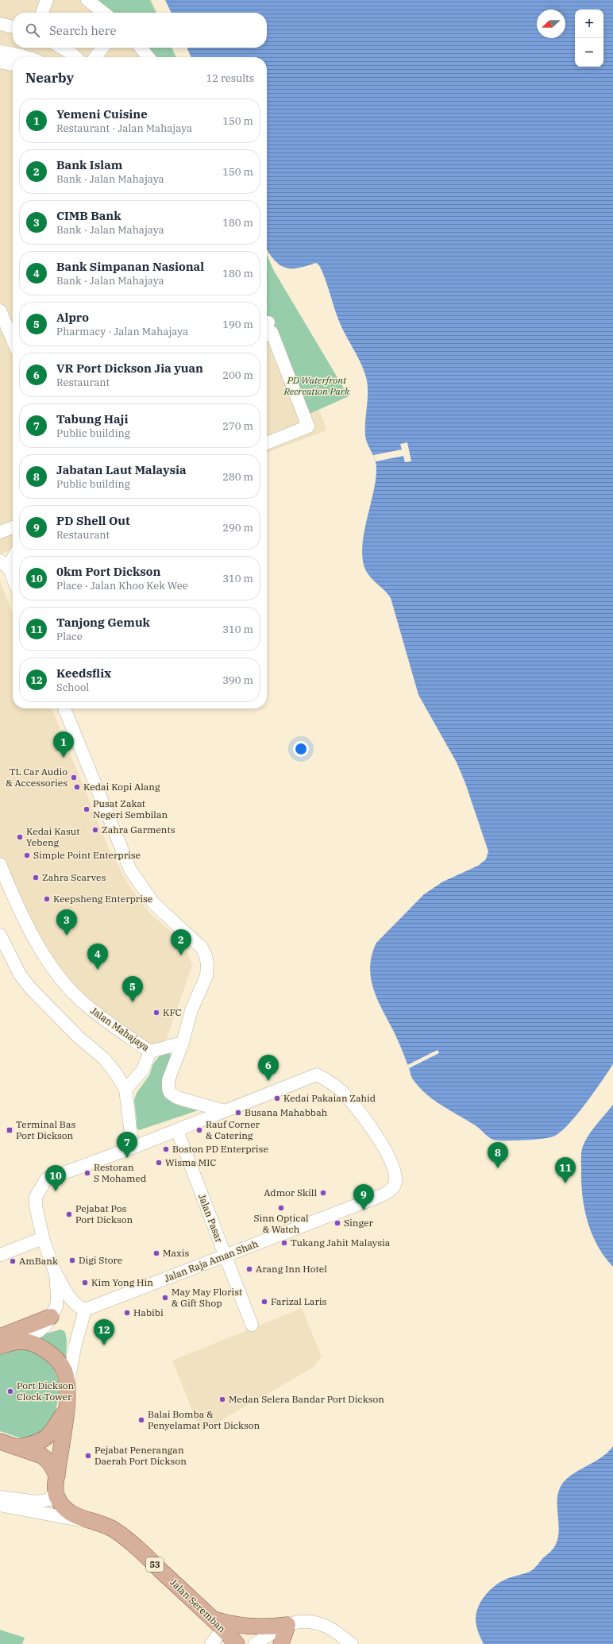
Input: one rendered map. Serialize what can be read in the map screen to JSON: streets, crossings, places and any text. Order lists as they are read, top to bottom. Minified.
{"streets":{"main road":["53","Jalan Seremban"],"street":["Jalan Mahajaya","Jalan Pasar","Jalan Raja Aman Shah"]},"crossings":[["Jalan Pasar","Jalan Raja Aman Shah"]],"parks":["PD Waterfront Recreation Park"],"places":{"other":["TL Car Audio & Accessories","Kedai Kopi Alang","Pusat Zakat Negeri Sembilan","Zahra Garments","Kedai Kasut Yebeng","Simple Point Enterprise","Zahra Scarves","Keepsheng Enterprise","KFC","Kedai Pakaian Zahid","Busana Mahabbah","Rauf Corner & Catering","Boston PD Enterprise","Wisma MIC","Restoran S Mohamed","Admor Skill","Sinn Optical & Watch","Pejabat Pos Port Dickson","Singer","Tukang Jahit Malaysia","Maxis","Digi Store","AmBank","Arang Inn Hotel","Kim Yong Hin","May May Florist & Gift Shop","Farizal Laris","Habibi","Port Dickson Clock Tower","Medan Selera Bandar Port Dickson","Balai Bomba & Penyelamat Port Dickson","Pejabat Penerangan Daerah Port Dickson"],"transit":["Terminal Bas Port Dickson"]},"north":"left","page":{"map_buttons":["+","−"],"search":"Search here","heading":["Nearby","12 results"],"list":[{"mark":"1","name":"Yemeni Cuisine","note":"Restaurant · Jalan Mahajaya","value":"150 m"},{"mark":"2","name":"Bank Islam","note":"Bank · Jalan Mahajaya","value":"150 m"},{"mark":"3","name":"CIMB Bank","note":"Bank · Jalan Mahajaya","value":"180 m"},{"mark":"4","name":"Bank Simpanan Nasional","note":"Bank · Jalan Mahajaya","value":"180 m"},{"mark":"5","name":"Alpro","note":"Pharmacy · Jalan Mahajaya","value":"190 m"},{"mark":"6","name":"VR Port Dickson Jia yuan","note":"Restaurant","value":"200 m"},{"mark":"7","name":"Tabung Haji","note":"Public building","value":"270 m"},{"mark":"8","name":"Jabatan Laut Malaysia","note":"Public building","value":"280 m"},{"mark":"9","name":"PD Shell Out","note":"Restaurant","value":"290 m"},{"mark":"10","name":"0km Port Dickson","note":"Place · Jalan Khoo Kek Wee","value":"310 m"},{"mark":"11","name":"Tanjong Gemuk","note":"Place","value":"310 m"},{"mark":"12","name":"Keedsflix","note":"School","value":"390 m"}],"pins":["1","3","2","4","5","6","7","8","11","10","9","12"]}}
